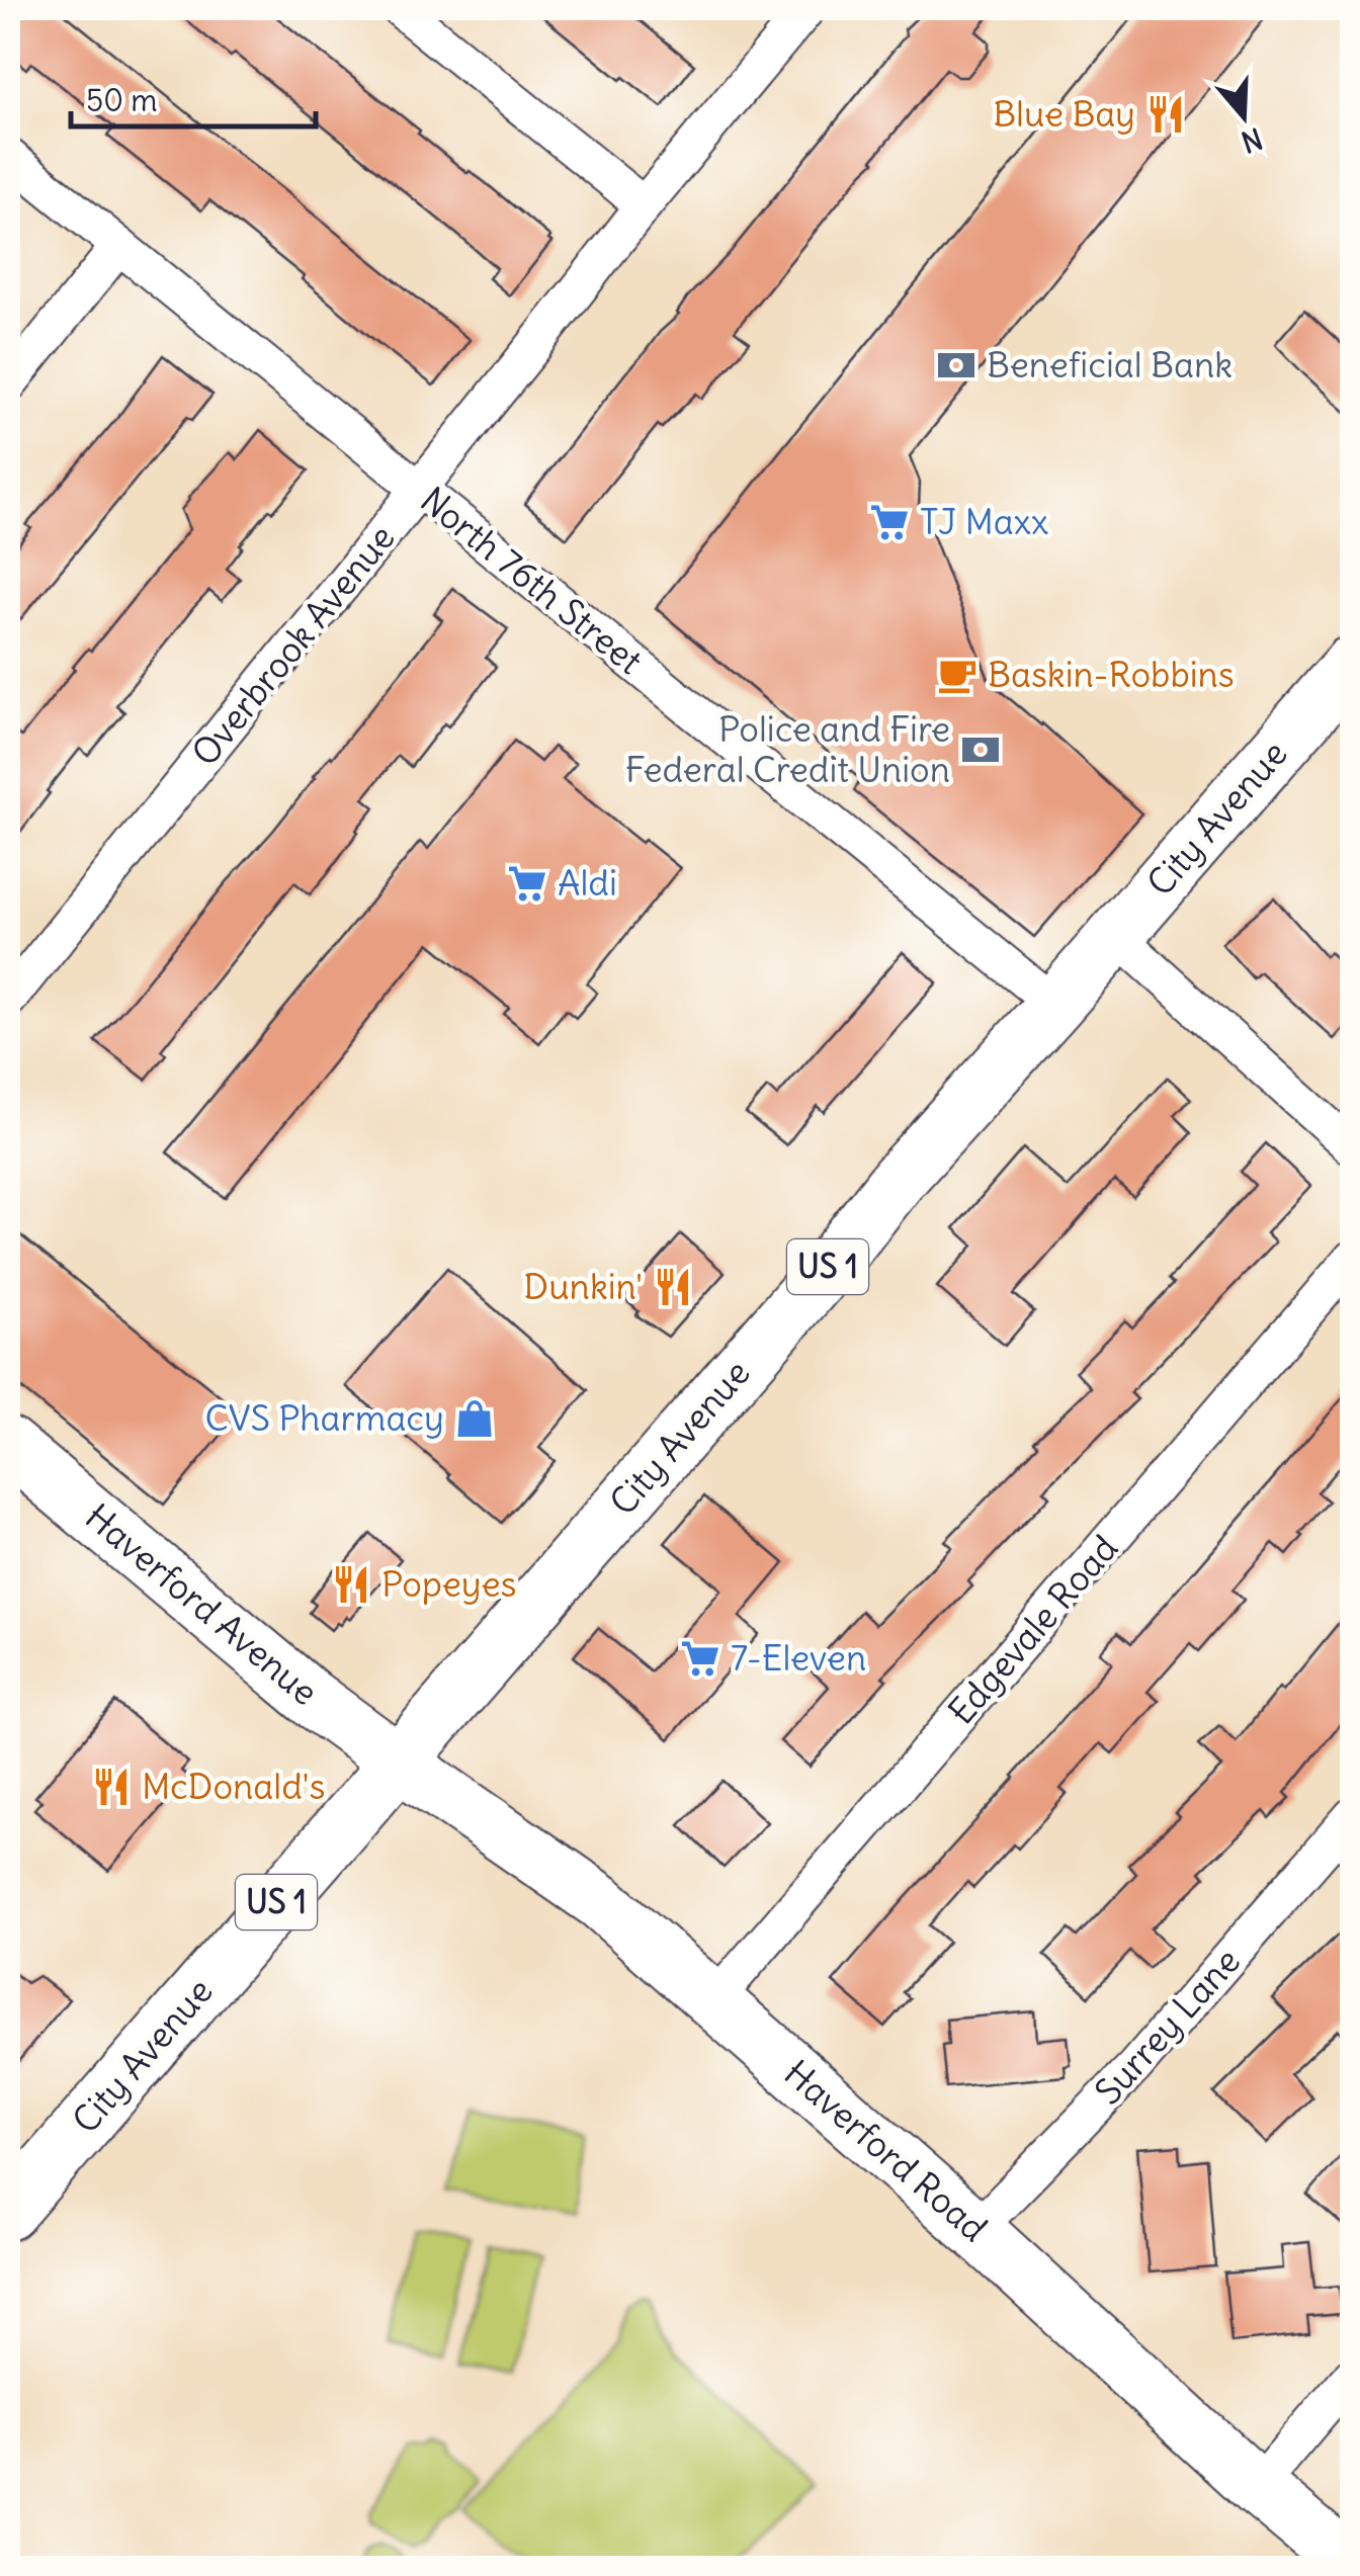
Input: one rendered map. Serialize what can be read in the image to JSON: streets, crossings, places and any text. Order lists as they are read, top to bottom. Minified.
{"streets":{"main road":["City Avenue","US 1","Haverford Avenue","Haverford Road"],"street":["North 76th Street","Overbrook Avenue","Edgevale Road","Surrey Lane"]},"crossings":[["North 76th Street","Overbrook Avenue"],["North 76th Street","City Avenue"],["City Avenue","Haverford Avenue"],["City Avenue","Haverford Road"],["Haverford Avenue","Haverford Road"],["Edgevale Road","Haverford Road"],["Surrey Lane","Haverford Road"]],"places":{"restaurant":["Blue Bay","Dunkin'","Popeyes","McDonald's"],"bank":["Beneficial Bank","Police and Fire Federal Credit Union"],"supermarket":["TJ Maxx","Aldi","7-Eleven"],"cafe":["Baskin-Robbins"],"shop":["CVS Pharmacy"]},"scale_bar":"50 m","north":"bottom"}
